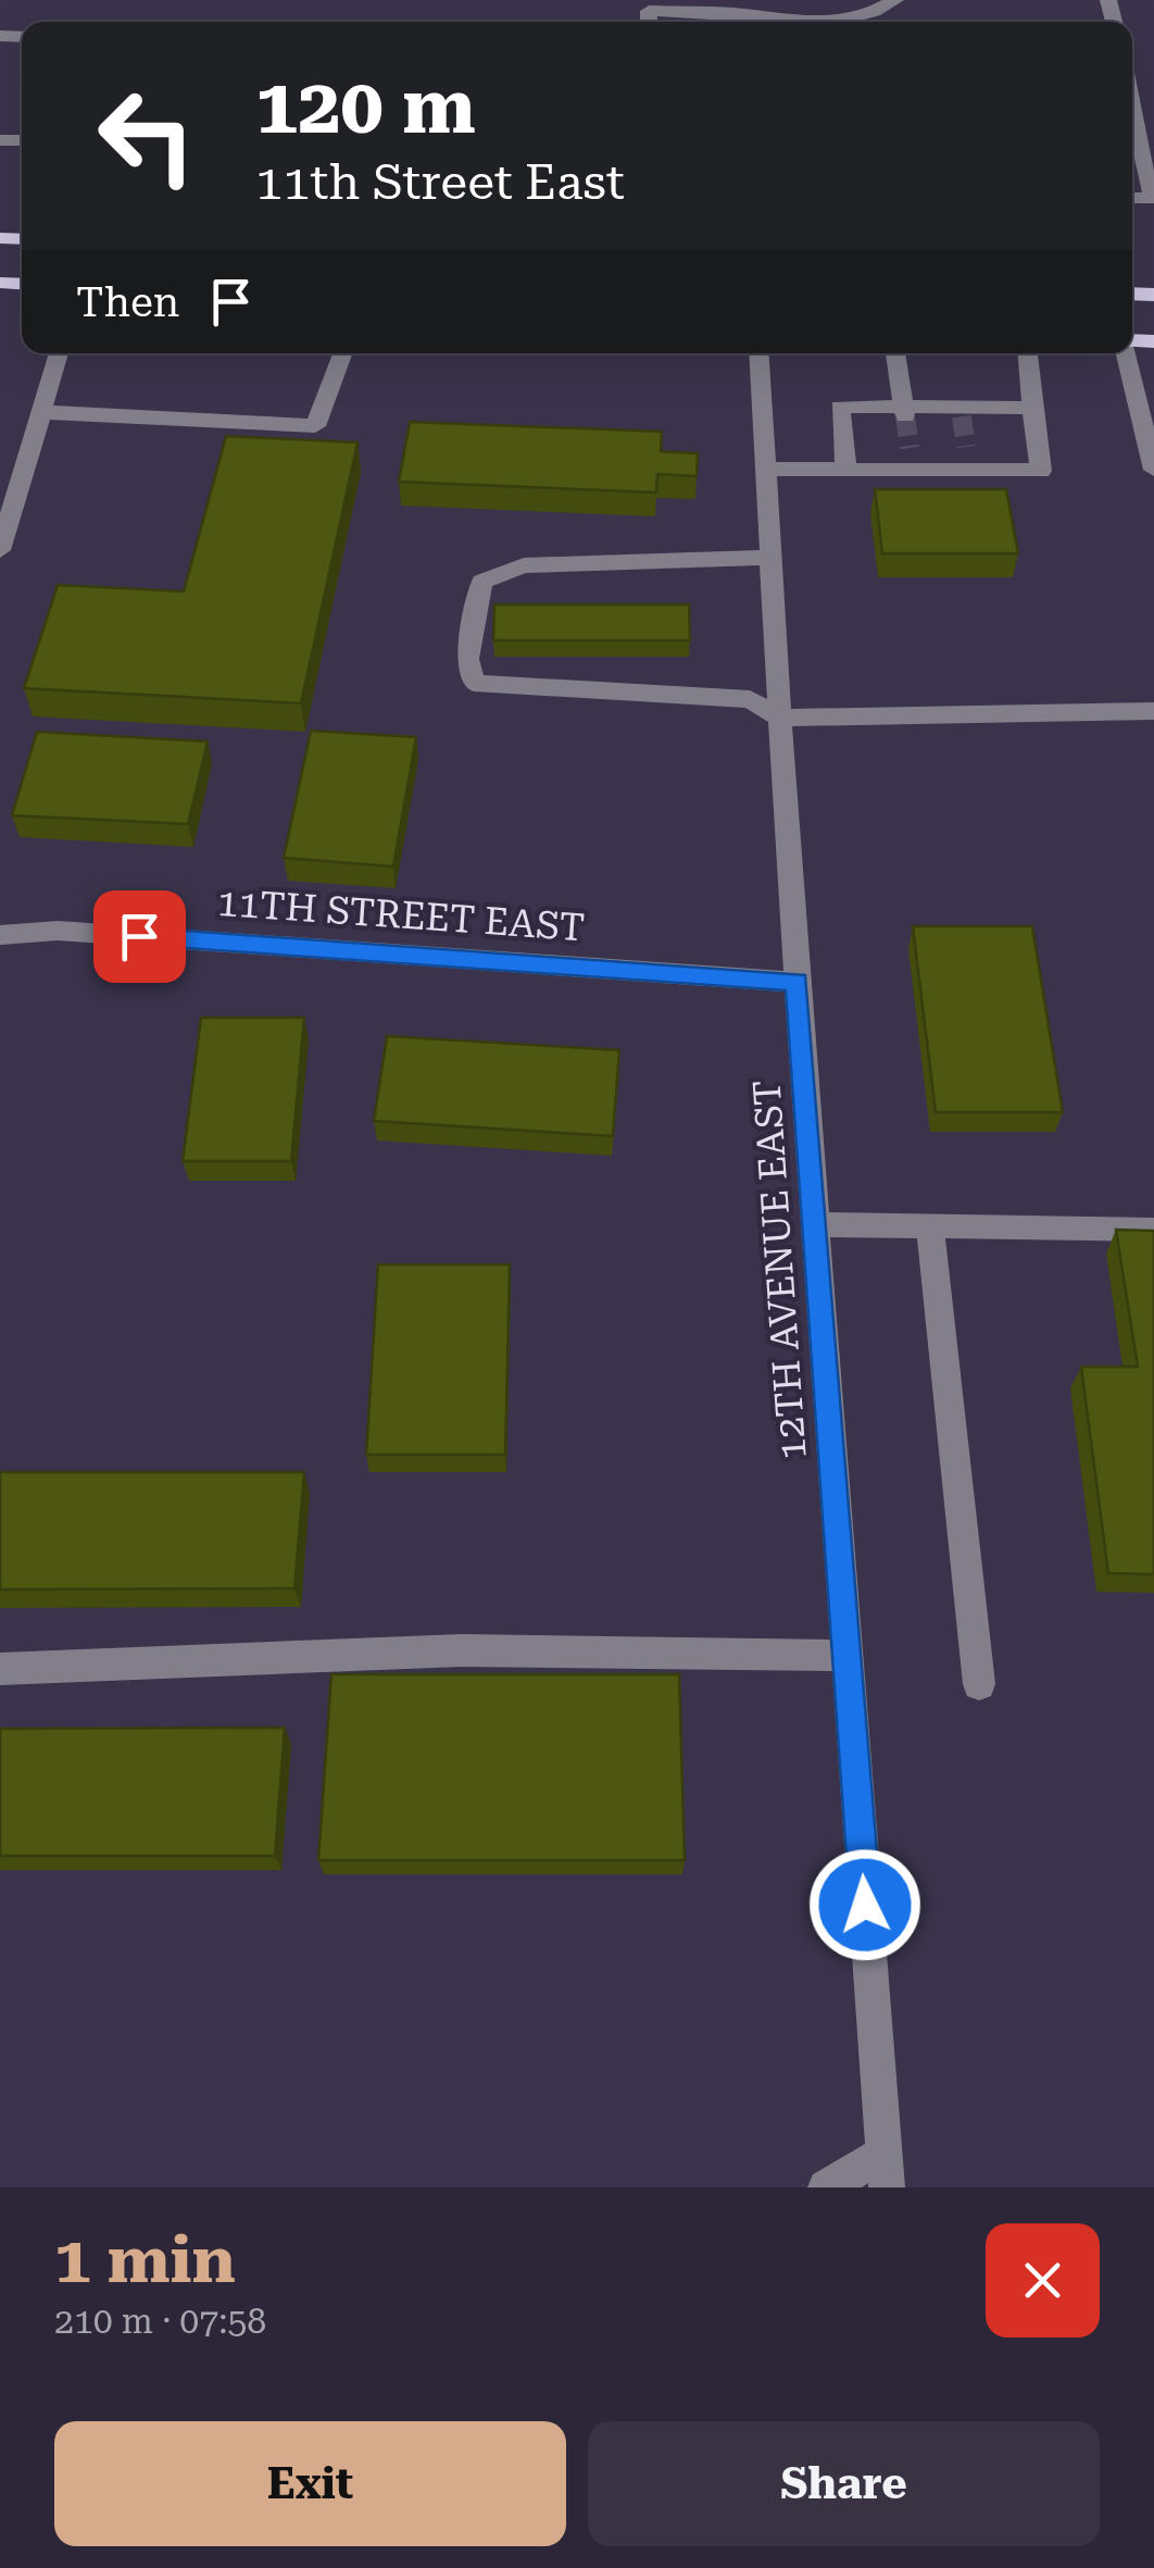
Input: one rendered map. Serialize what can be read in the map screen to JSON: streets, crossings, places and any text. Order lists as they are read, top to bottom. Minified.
{"streets":{"street":["11TH STREET EAST","12TH AVENUE EAST"]},"crossings":[["11TH STREET EAST","12TH AVENUE EAST"]],"page":{"turn":["120 m","11th Street East"],"then":"Then","heading":["1 min","210 m · 07:58"],"buttons":["Exit","Share"]}}
